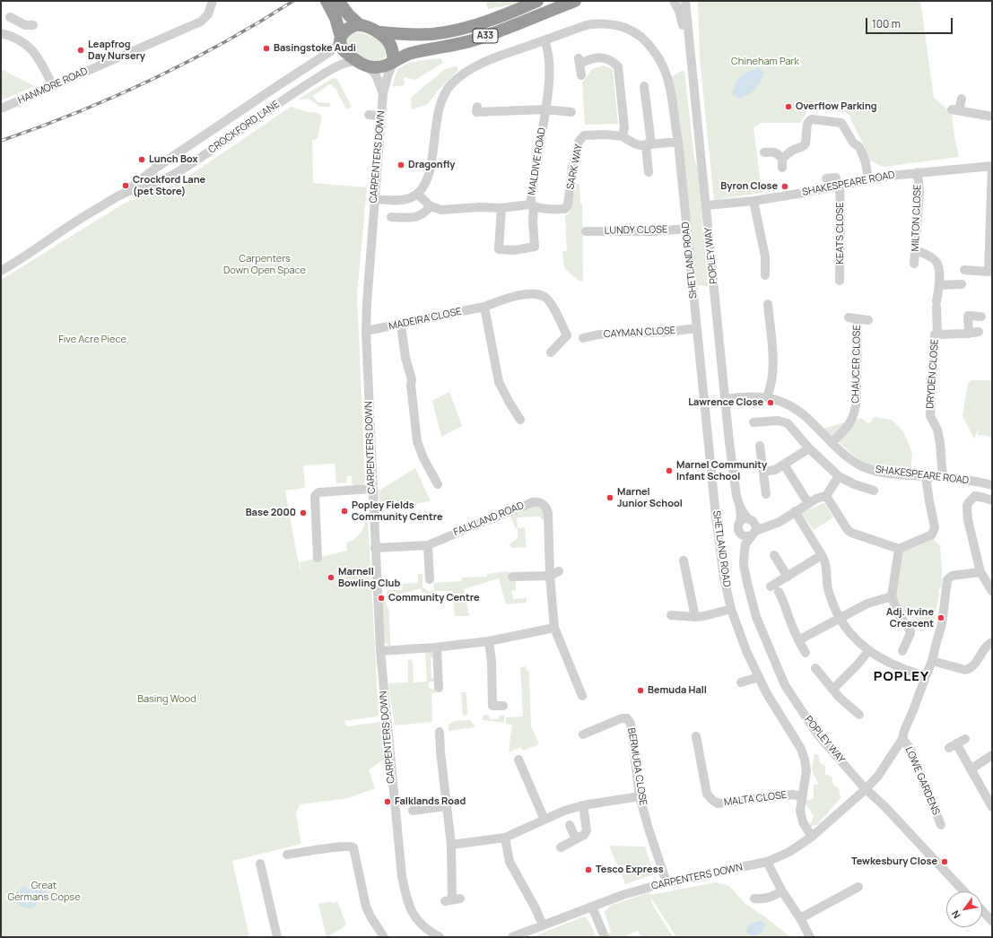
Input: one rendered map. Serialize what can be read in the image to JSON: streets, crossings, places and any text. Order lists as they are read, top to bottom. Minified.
{"streets":{"highway":["A33"],"street":["HANMORE ROAD","CROCKFORD LANE","CARPENTERS DOWN","MALDIVE ROAD","SARK WAY","SHAKESPEARE ROAD","MILTON CLOSE","LUNDY CLOSE","KEATS CLOSE","POPLEY WAY","SHETLAND ROAD","MADEIRA CLOSE","CAYMAN CLOSE","CHAUCER CLOSE","DRYDEN CLOSE","FALKLAND ROAD","BERMUDA CLOSE","LOWE GARDENS","MALTA CLOSE"]},"crossings":[["A33","CROCKFORD LANE"],["A33","CARPENTERS DOWN"],["CROCKFORD LANE","CARPENTERS DOWN"],["CARPENTERS DOWN","POPLEY WAY"],["CARPENTERS DOWN","SHETLAND ROAD"],["CARPENTERS DOWN","MADEIRA CLOSE"],["CARPENTERS DOWN","FALKLAND ROAD"],["CARPENTERS DOWN","BERMUDA CLOSE"],["CARPENTERS DOWN","LOWE GARDENS"],["MALDIVE ROAD","SARK WAY"],["MALDIVE ROAD","SHETLAND ROAD"],["SHAKESPEARE ROAD","MILTON CLOSE"],["SHAKESPEARE ROAD","KEATS CLOSE"],["SHAKESPEARE ROAD","POPLEY WAY"],["SHAKESPEARE ROAD","CHAUCER CLOSE"],["SHAKESPEARE ROAD","DRYDEN CLOSE"],["MILTON CLOSE","DRYDEN CLOSE"],["LUNDY CLOSE","SHETLAND ROAD"],["SHETLAND ROAD","CAYMAN CLOSE"],["SHETLAND ROAD","MALTA CLOSE"]],"districts":["POPLEY"],"parks":["Chineham Park","Carpenters Down Open Space","Five Acre Piece","Basing Wood","Great Germans Copse"],"places":["Basingstoke Audi","Leapfrog Day Nursery","Overflow Parking","Lunch Box","Dragonfly","Crockford Lane (pet Store)","Byron Close","Lawrence Close","Marnel Community Infant School","Marnel Junior School","Popley Fields Community Centre","Base 2000","Marnell Bowling Club","Community Centre","Adj. Irvine Crescent","Bemuda Hall","Falklands Road","Tewkesbury Close","Tesco Express"],"scale_bar":"100 m","north":"bottom left"}
